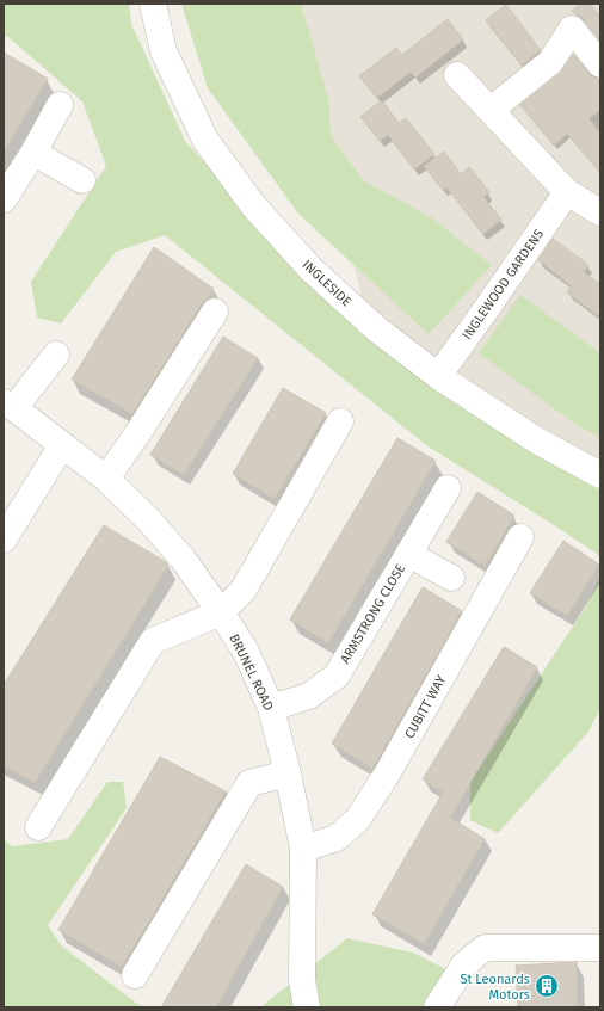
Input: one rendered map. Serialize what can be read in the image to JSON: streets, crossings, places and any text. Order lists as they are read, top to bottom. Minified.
{"streets":{"street":["INGLESIDE","INGLEWOOD GARDENS","ARMSTRONG CLOSE","BRUNEL ROAD","CUBITT WAY"]},"crossings":[["INGLESIDE","INGLEWOOD GARDENS"],["ARMSTRONG CLOSE","BRUNEL ROAD"],["BRUNEL ROAD","CUBITT WAY"]],"places":{"building":["St Leonards Motors"]}}
